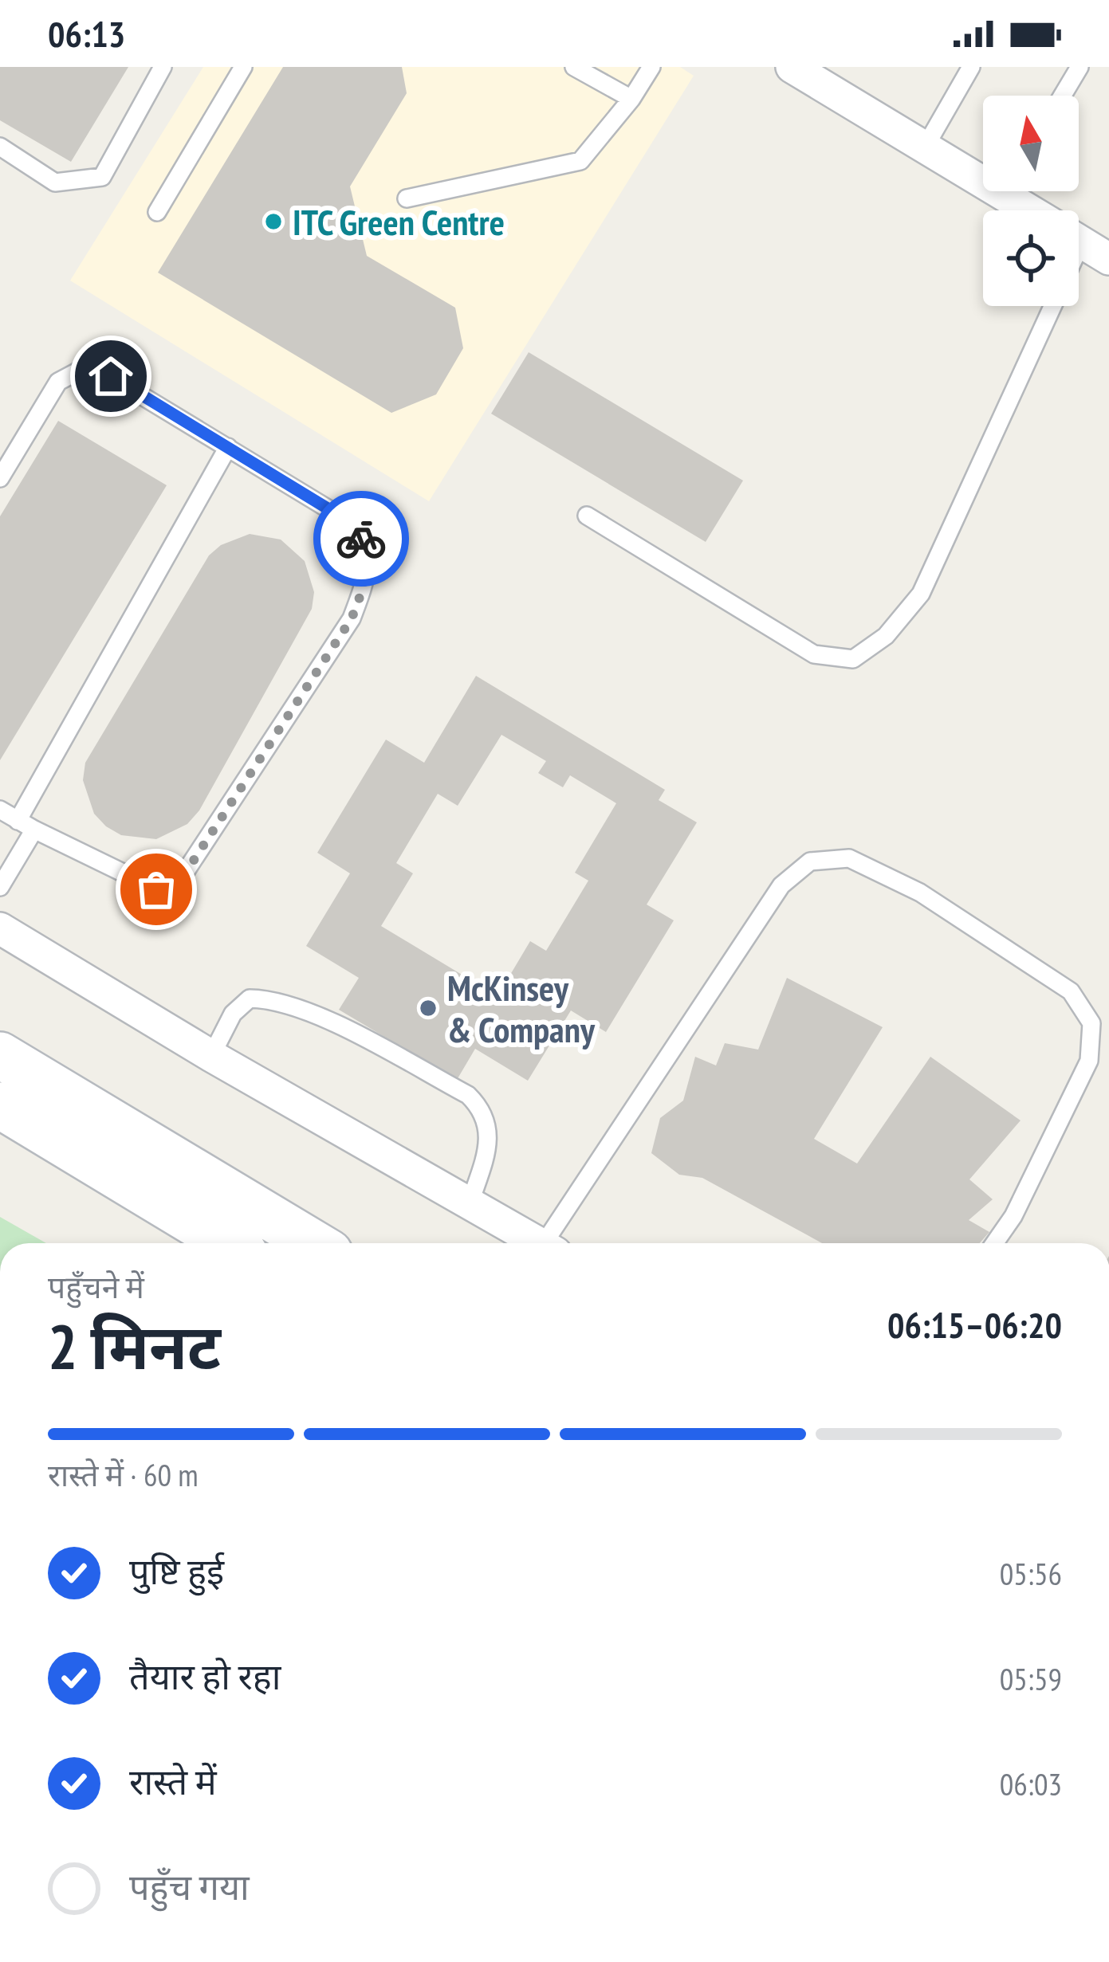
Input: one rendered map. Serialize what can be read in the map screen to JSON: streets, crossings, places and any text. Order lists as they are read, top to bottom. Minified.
{"places":["ITC Green Centre","McKinsey & Company"],"north":"top","page":{"status":"06:13","heading":["2 मिनट","पहुँचने में","06:15–06:20"],"bar":"रास्ते में · 60 m","list":[["पुष्टि हुई","05:56"],["तैयार हो रहा","05:59"],["रास्ते में","06:03"],"पहुँच गया"]}}
